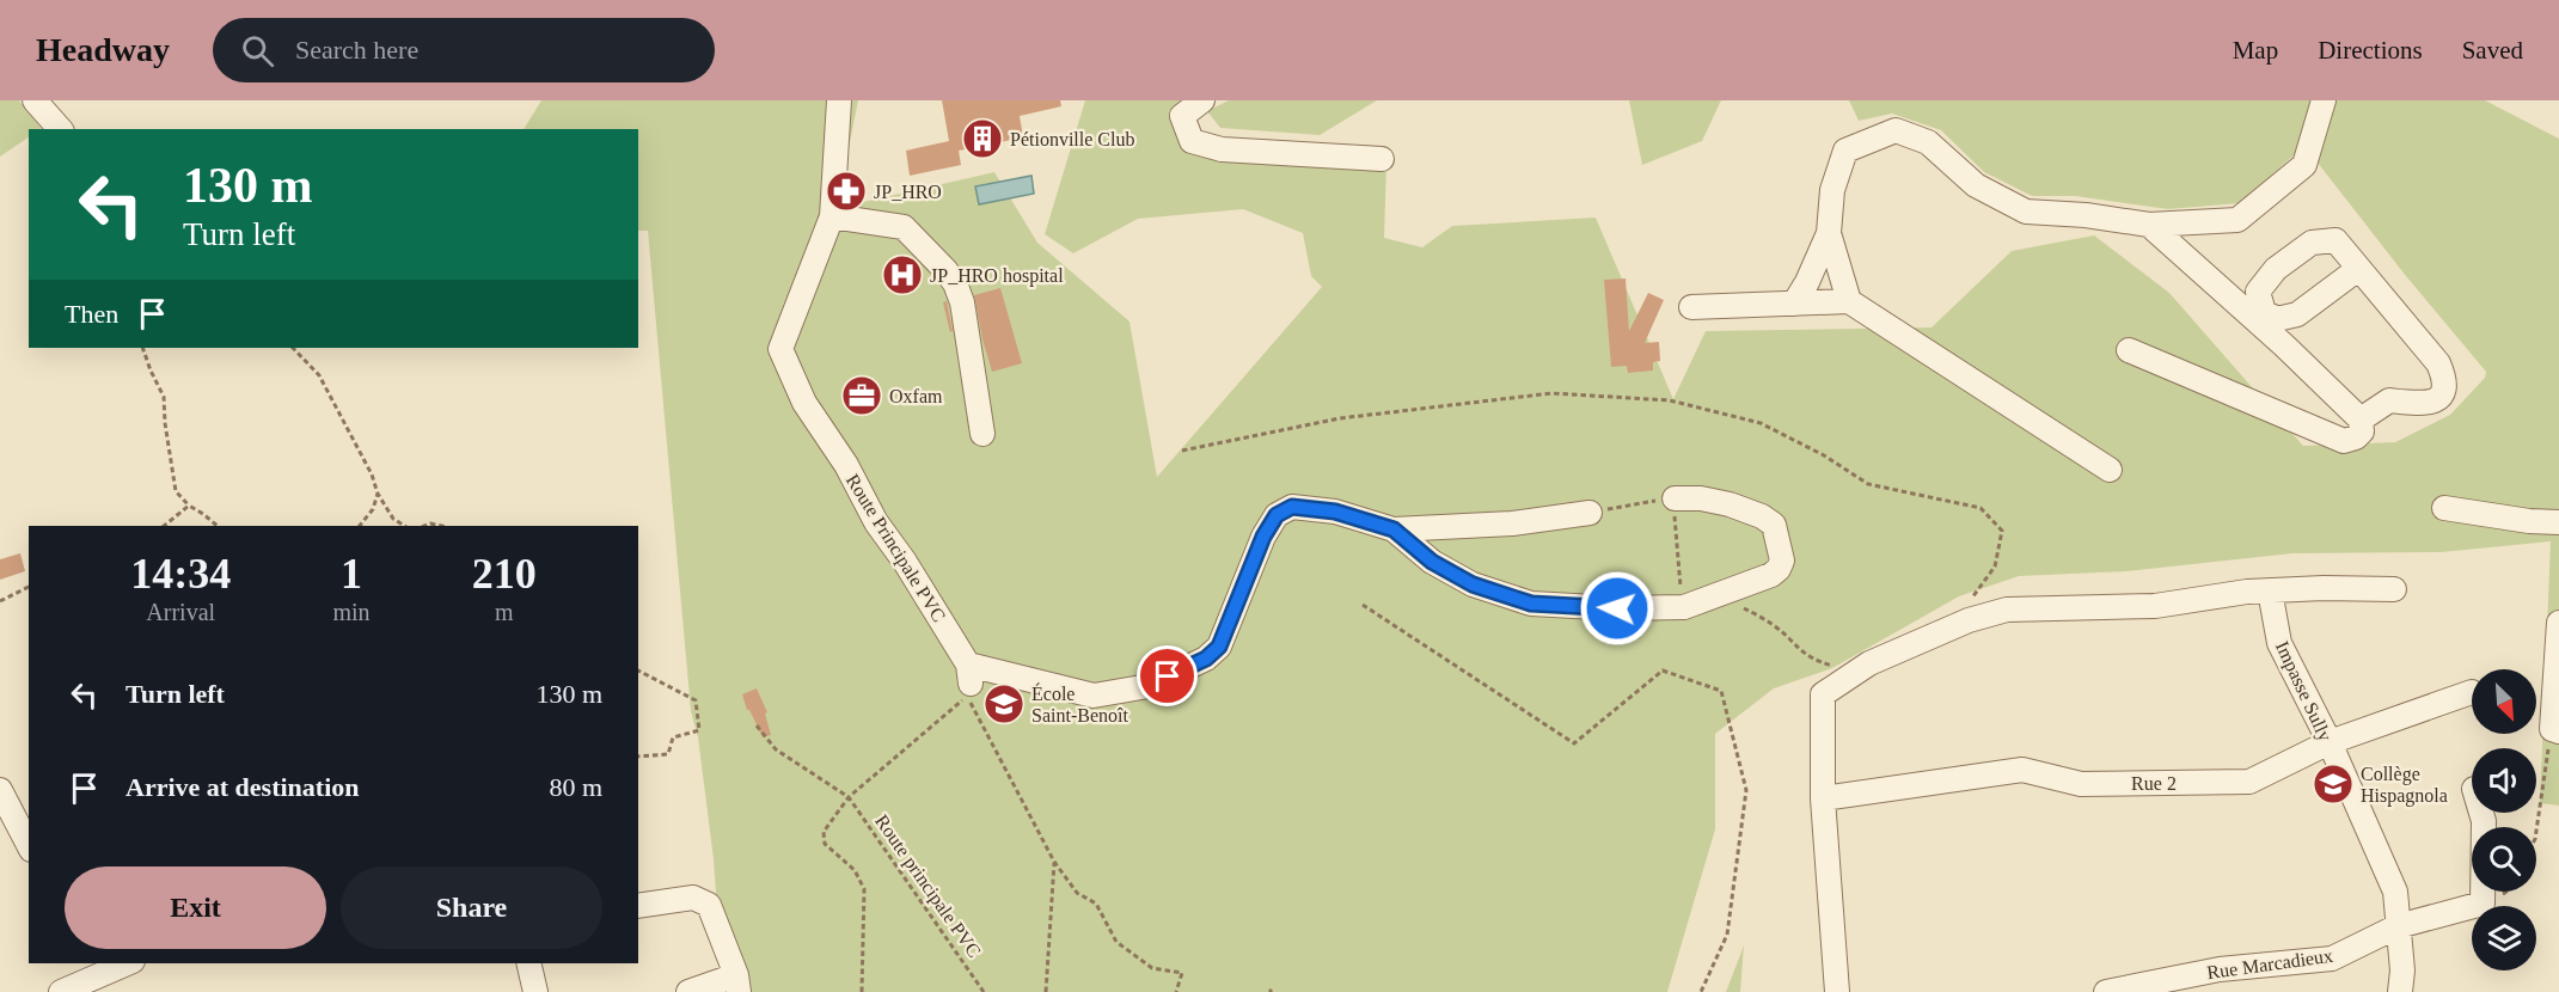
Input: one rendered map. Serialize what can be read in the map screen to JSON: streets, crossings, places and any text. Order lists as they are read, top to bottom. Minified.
{"streets":{"street":["Route Principale PVC","Impasse Sully","Rue 2","Rue Marcadieux"],"path":["Route principale PVC"]},"crossings":[["Impasse Sully","Rue 2"],["Impasse Sully","Rue Marcadieux"]],"places":{"building":["Pétionville Club"],"pharmacy":["JP_HRO"],"hospital":["JP_HRO hospital"],"office":["Oxfam"],"school or university":["École Saint-Benoît","Collège Hispagnola"]},"north":"bottom right","page":{"header":"Headway","search":"Search here","nav":["Map","Directions","Saved"],"turn":["130 m","Turn left"],"then":"Then","eta":["14:34","Arrival","1","min","210","m"],"list":[{"name":"Turn left","value":"130 m"},{"name":"Arrive at destination","value":"80 m"}],"buttons":["Exit","Share"]}}
